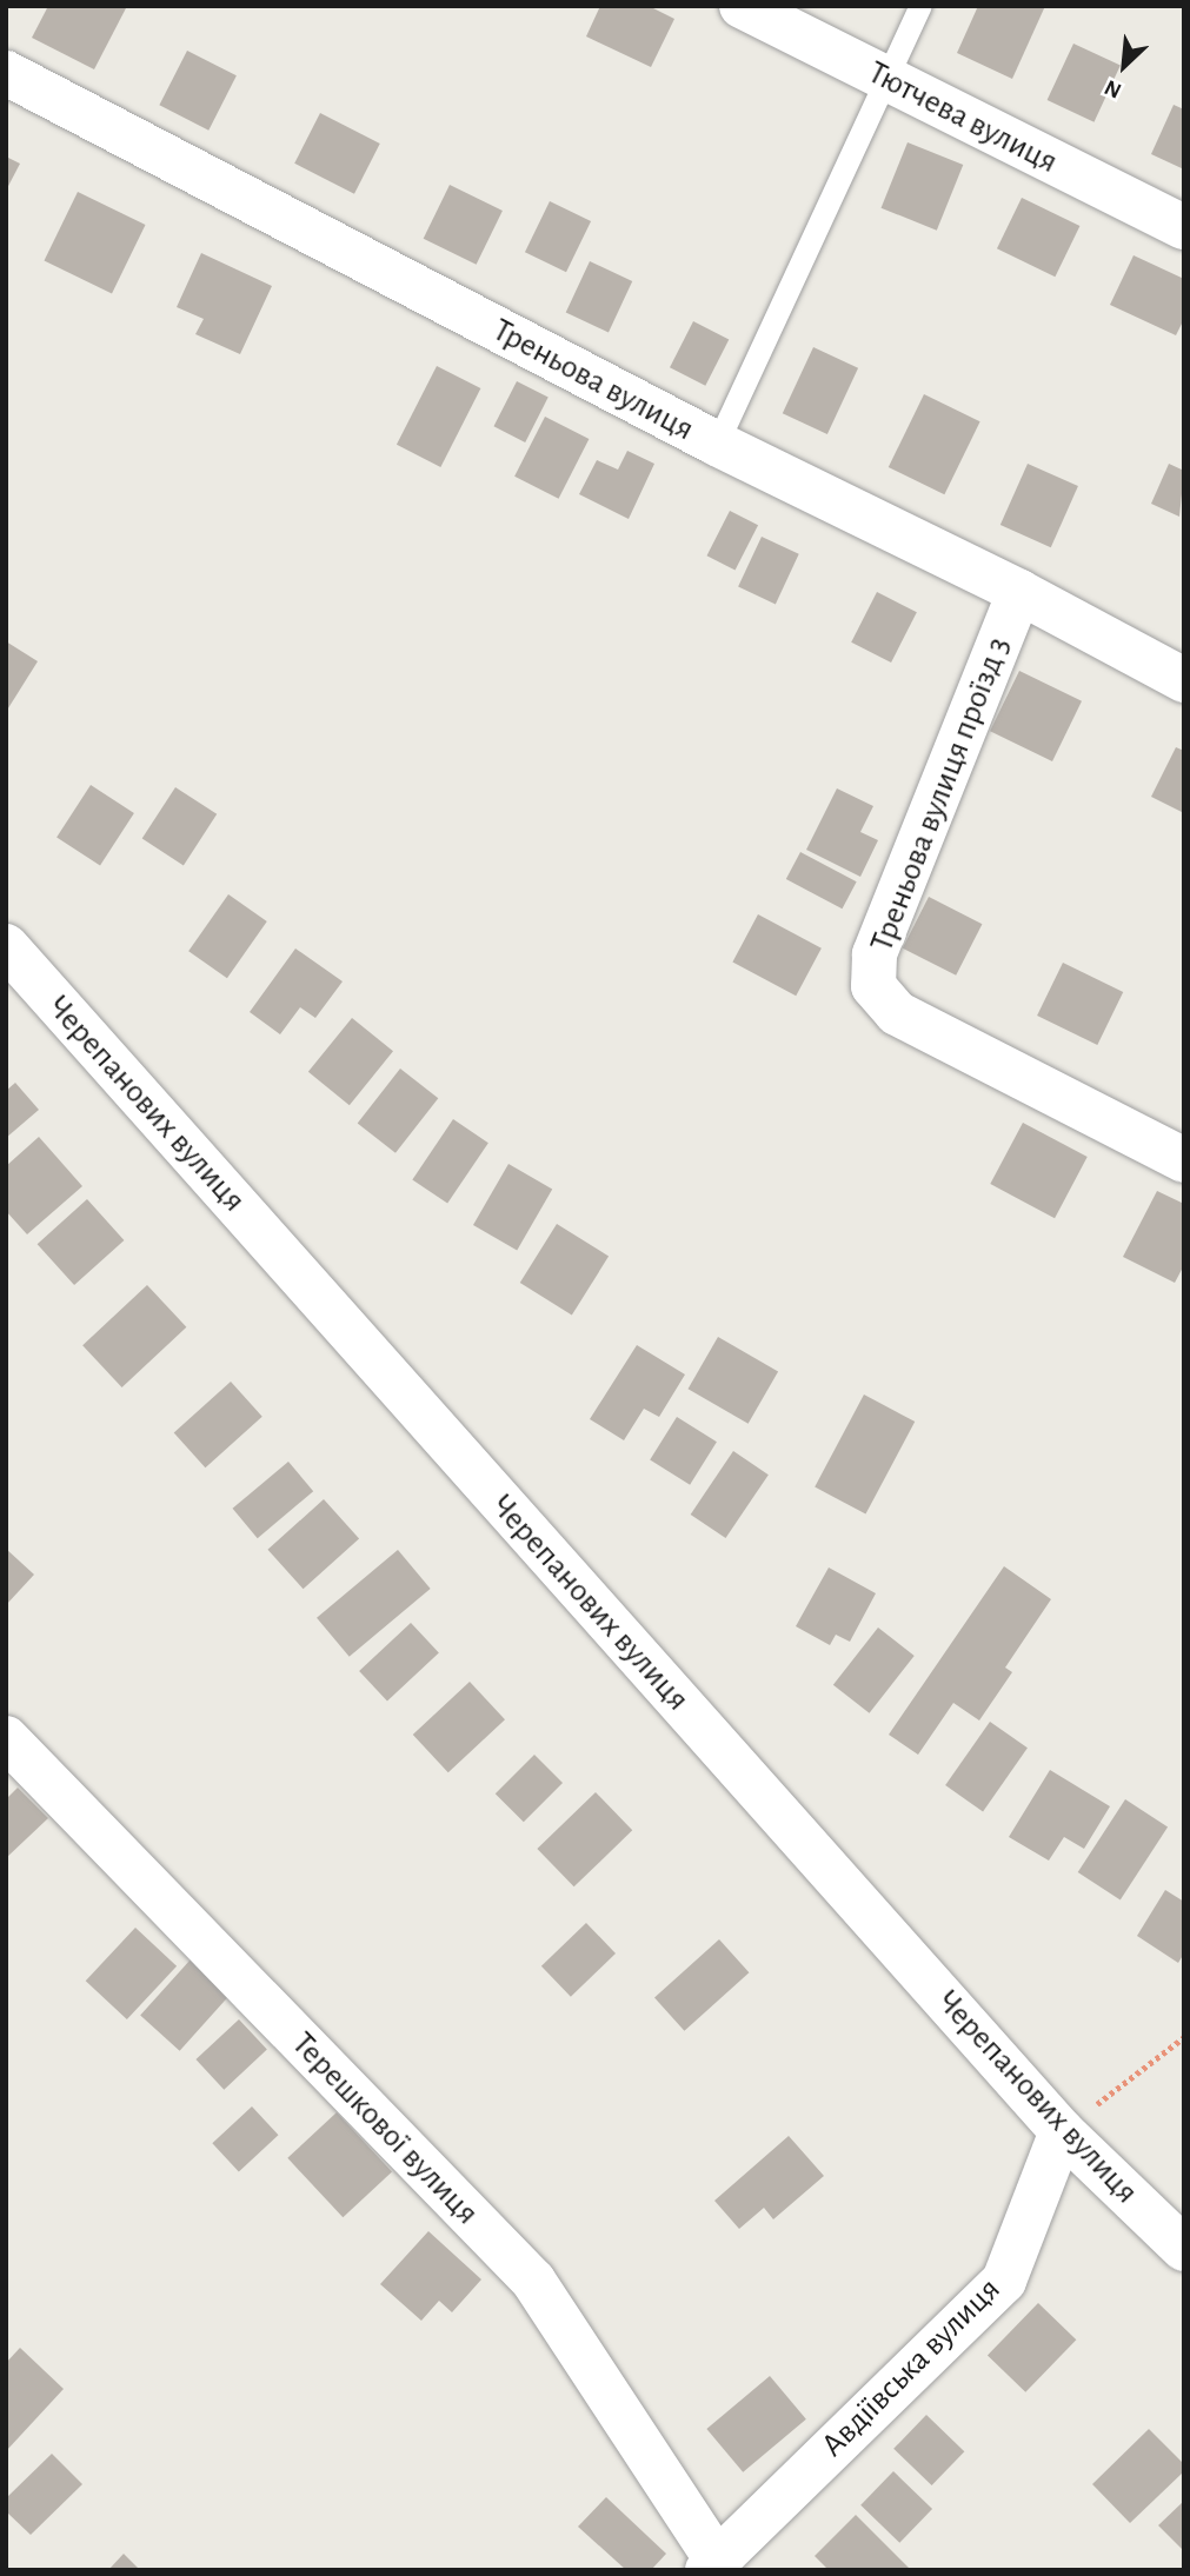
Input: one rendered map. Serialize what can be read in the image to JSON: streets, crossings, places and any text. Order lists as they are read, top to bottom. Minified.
{"streets":{"street":["Тютчева вулиця","Треньова вулиця","Треньова вулиця проїзд 3","Черепанових вулиця","Терешкової вулиця","Авдіївська вулиця"]},"crossings":[["Треньова вулиця","Треньова вулиця проїзд 3"],["Черепанових вулиця","Авдіївська вулиця"],["Терешкової вулиця","Авдіївська вулиця"]],"north":"bottom left"}
